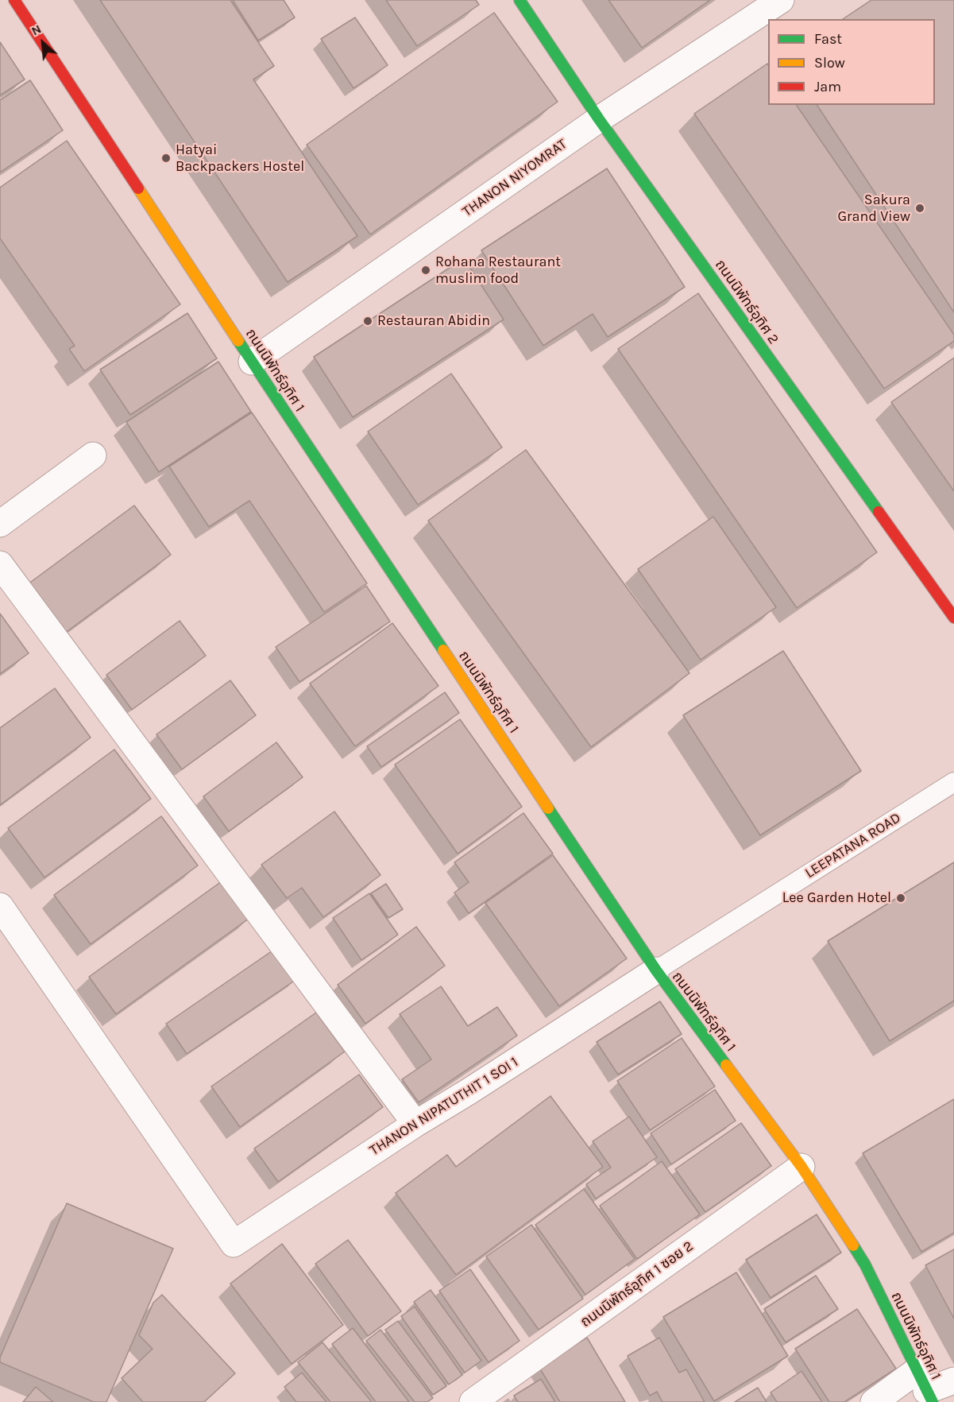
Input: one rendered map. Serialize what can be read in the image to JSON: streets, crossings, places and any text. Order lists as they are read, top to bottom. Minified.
{"streets":{"street":["THANON NIYOMRAT","ถนนนิพัทธ์อุทิศ 2","ถนนนิพัทธ์อุทิศ 1","THANON NIPATUTHIT 1 SOI 1","ถนนนิพัทธ์อุทิศ 1 ซอย 2"],"lane":["LEEPATANA ROAD"]},"crossings":[["THANON NIYOMRAT","ถนนนิพัทธ์อุทิศ 2"],["THANON NIYOMRAT","ถนนนิพัทธ์อุทิศ 1"],["ถนนนิพัทธ์อุทิศ 1","LEEPATANA ROAD"],["ถนนนิพัทธ์อุทิศ 1","THANON NIPATUTHIT 1 SOI 1"],["ถนนนิพัทธ์อุทิศ 1","ถนนนิพัทธ์อุทิศ 1 ซอย 2"],["LEEPATANA ROAD","THANON NIPATUTHIT 1 SOI 1"]],"places":["Hatyai Backpackers Hostel","Sakura Grand View","Rohana Restaurant muslim food","Restauran Abidin","Lee Garden Hotel"],"legend":["Fast","Slow","Jam"],"north":"top left"}
